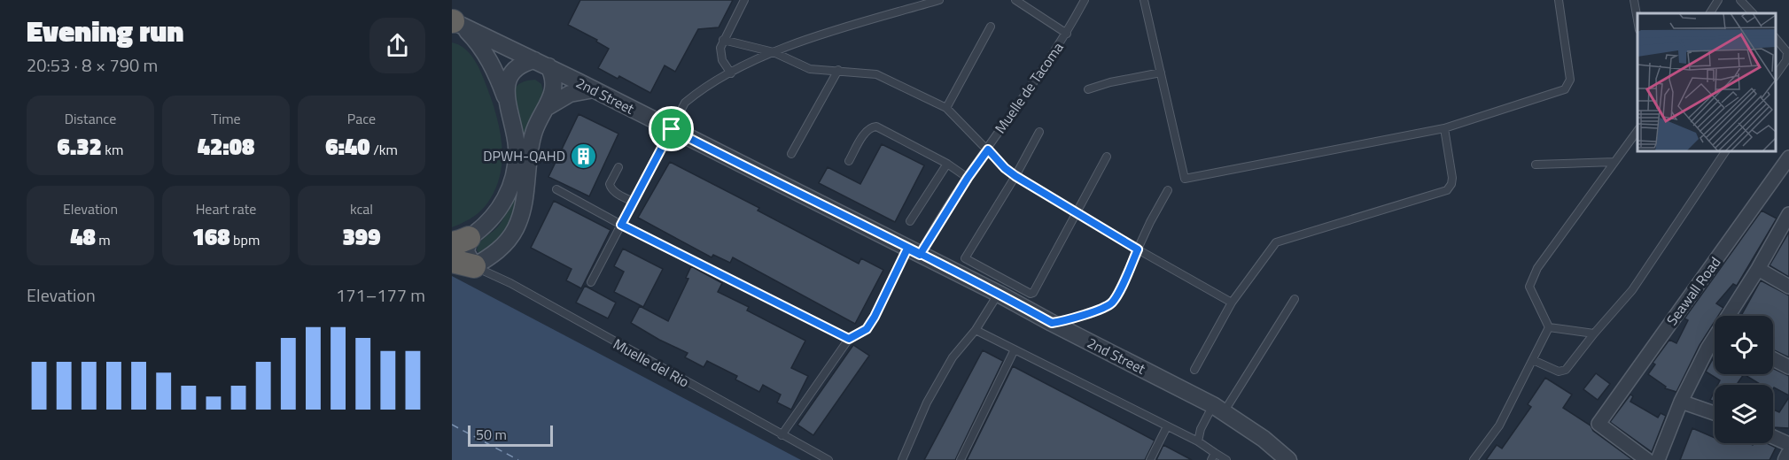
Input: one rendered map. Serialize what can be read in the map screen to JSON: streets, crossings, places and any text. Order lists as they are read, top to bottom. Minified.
{"streets":{"street":["2nd Street","Seawall Road"],"lane":["Muelle de Tacoma","Muelle del Rio"]},"crossings":[["Muelle de Tacoma","2nd Street"],["Muelle de Tacoma","Muelle del Rio"]],"places":{"building":["DPWH-QAHD"]},"scale_bar":"50 m","page":{"heading":["Evening run","20:53 · 8 × 790 m"],"stats":[["Distance","6.32 km"],["Time","42:08"],["Pace","6:40 /km"],["Elevation","48 m"],["Heart rate","168 bpm"],["kcal","399"]],"chart":["Elevation","171–177 m"],"scale":"50 m"}}
